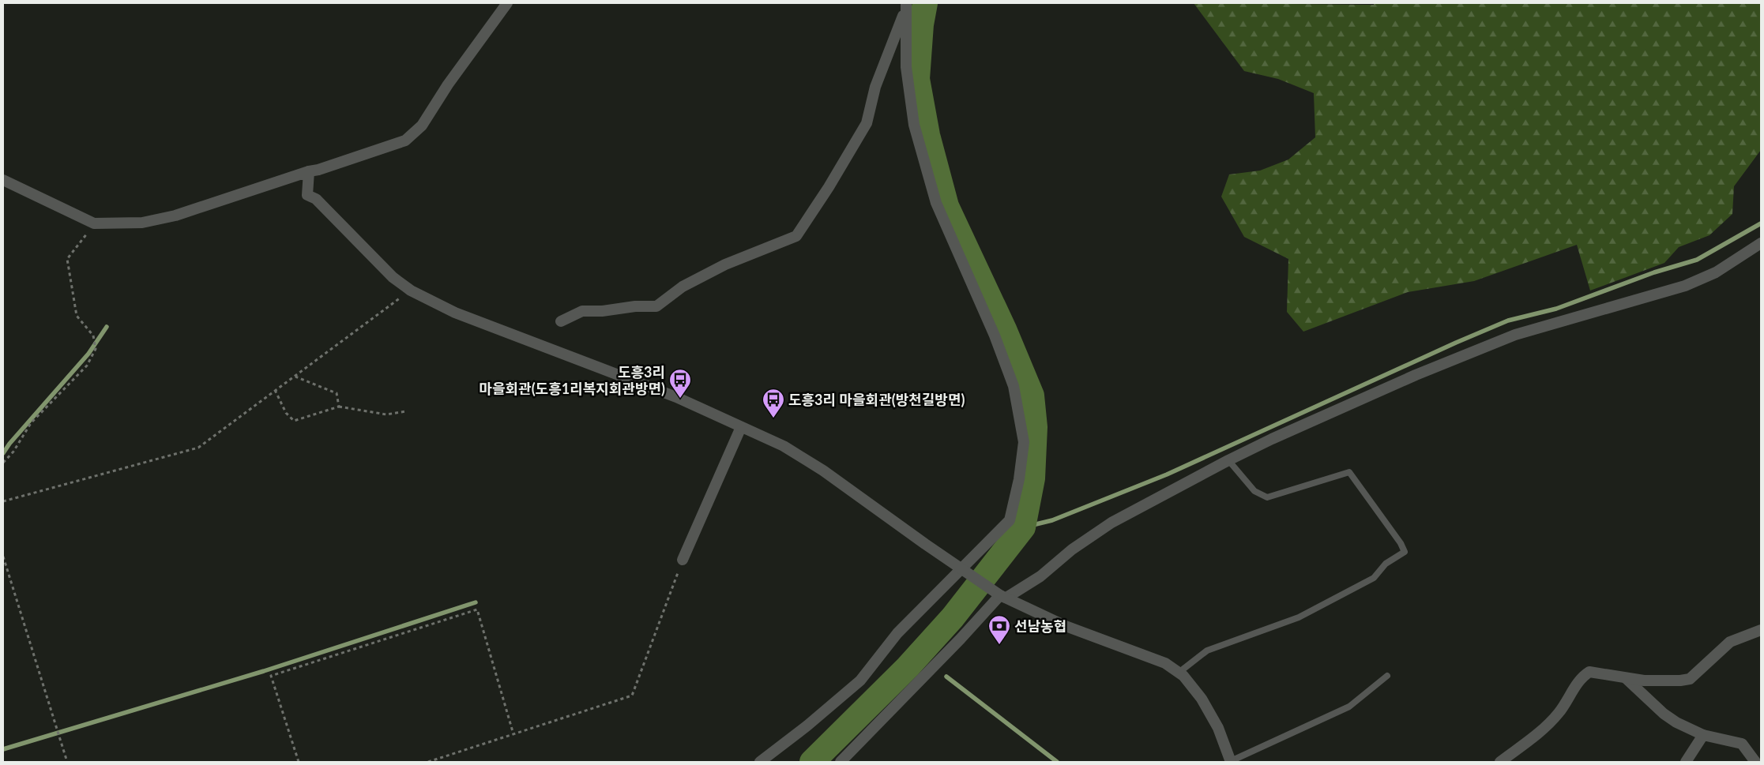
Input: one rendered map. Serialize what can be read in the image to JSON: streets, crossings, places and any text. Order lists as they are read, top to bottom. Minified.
{"places":{"bus stop":["도흥3리 마을회관(도흥1리복지회관방면)","도흥3리 마을회관(방천길방면)"],"bank":["선남농협"]}}
